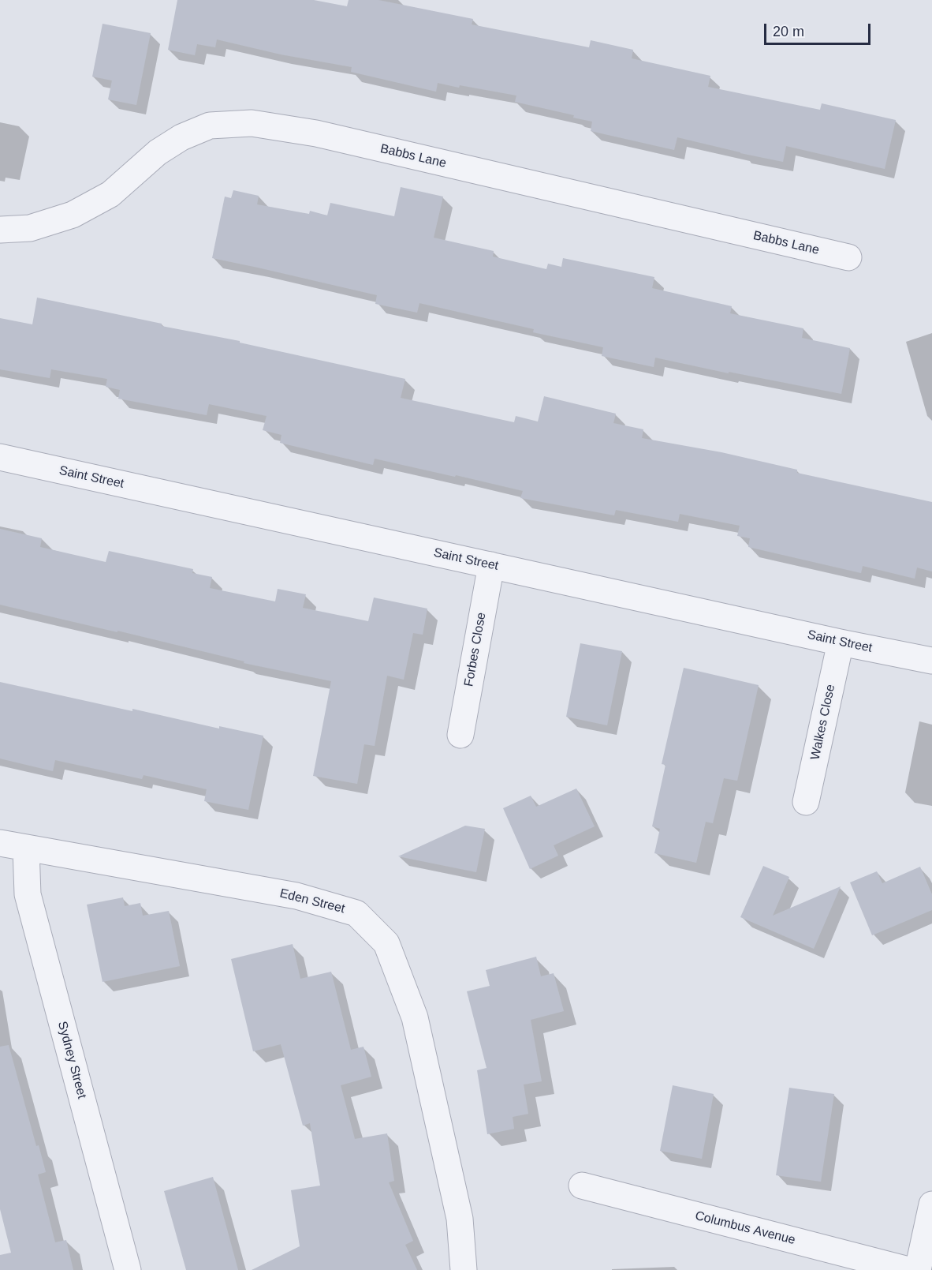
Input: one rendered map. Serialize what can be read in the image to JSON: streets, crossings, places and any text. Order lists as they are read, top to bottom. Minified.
{"streets":{"street":["Babbs Lane","Saint Street","Forbes Close","Walkes Close","Eden Street","Sydney Street","Columbus Avenue"]},"crossings":[["Saint Street","Forbes Close"],["Saint Street","Walkes Close"],["Eden Street","Sydney Street"]],"scale_bar":"20 m"}
